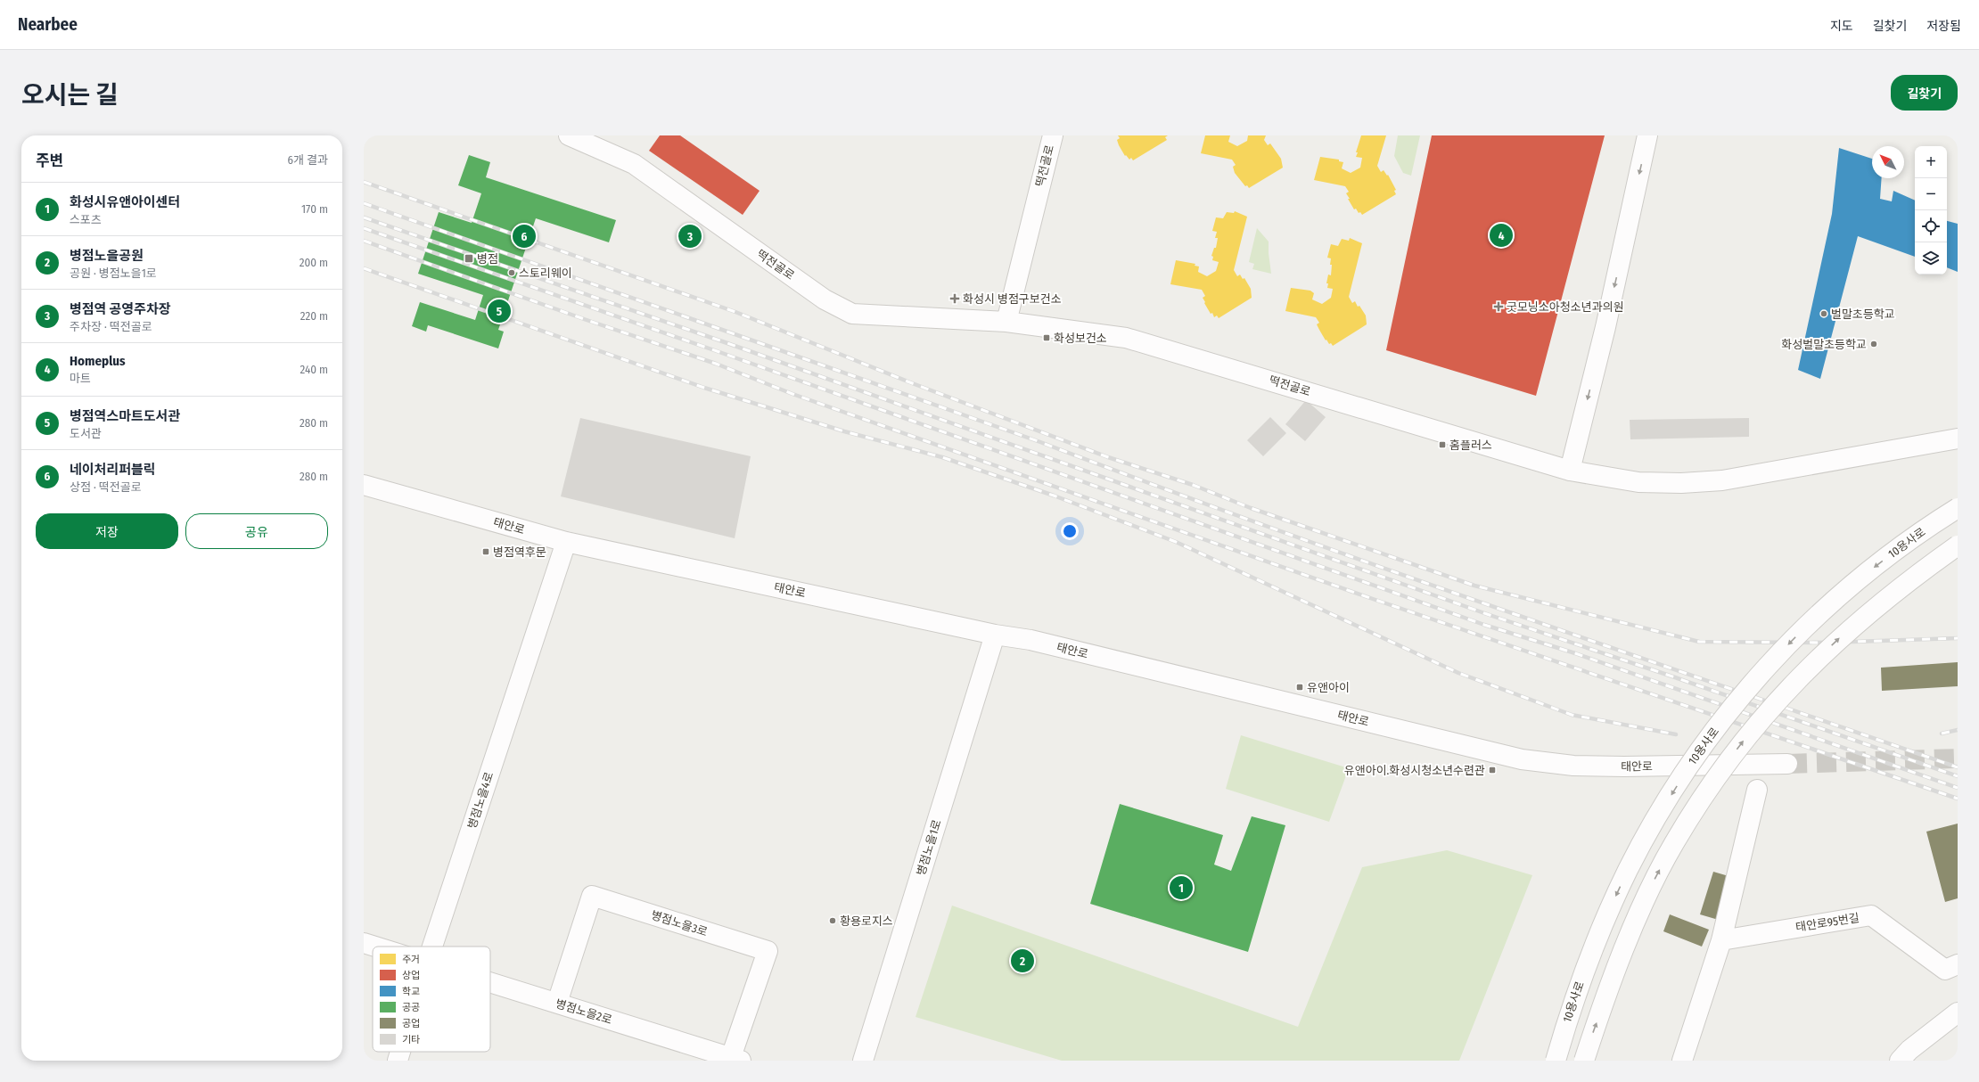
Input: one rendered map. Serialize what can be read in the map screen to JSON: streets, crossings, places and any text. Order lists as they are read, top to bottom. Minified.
{"streets":{"street":["떡전골로","태안로","10용사로","병점노을4로","병점노을1로","태안로95번길","병점노을3로","병점노을2로"]},"crossings":[["태안로","병점노을4로"],["태안로","병점노을1로"],["병점노을3로","병점노을2로"]],"places":{"transit":["병점","화성보건소","홈플러스","병점역후문","유앤아이","유앤아이.화성시청소년수련관"],"other":["스토리웨이","벌말초등학교","화성벌말초등학교","황용로지스"],"health":["화성시 병점구보건소","굿모닝소아청소년과의원"]},"legend":["주거","상업","학교","공공","공업","기타"],"north":"top left","page":{"header":"Nearbee","nav":["지도","길찾기","저장됨"],"title":"오시는 길","buttons":["길찾기",["저장","공유"]],"heading":["주변","6개 결과"],"map_buttons":["+","−"],"list":[{"mark":"1","name":"화성시유앤아이센터","note":"스포츠","value":"170 m"},{"mark":"2","name":"병점노을공원","note":"공원 · 병점노을1로","value":"200 m"},{"mark":"3","name":"병점역 공영주차장","note":"주차장 · 떡전골로","value":"220 m"},{"mark":"4","name":"Homeplus","note":"마트","value":"240 m"},{"mark":"5","name":"병점역스마트도서관","note":"도서관","value":"280 m"},{"mark":"6","name":"네이처리퍼블릭","note":"상점 · 떡전골로","value":"280 m"}],"pins":["4","3","6","5","1","2"]}}
